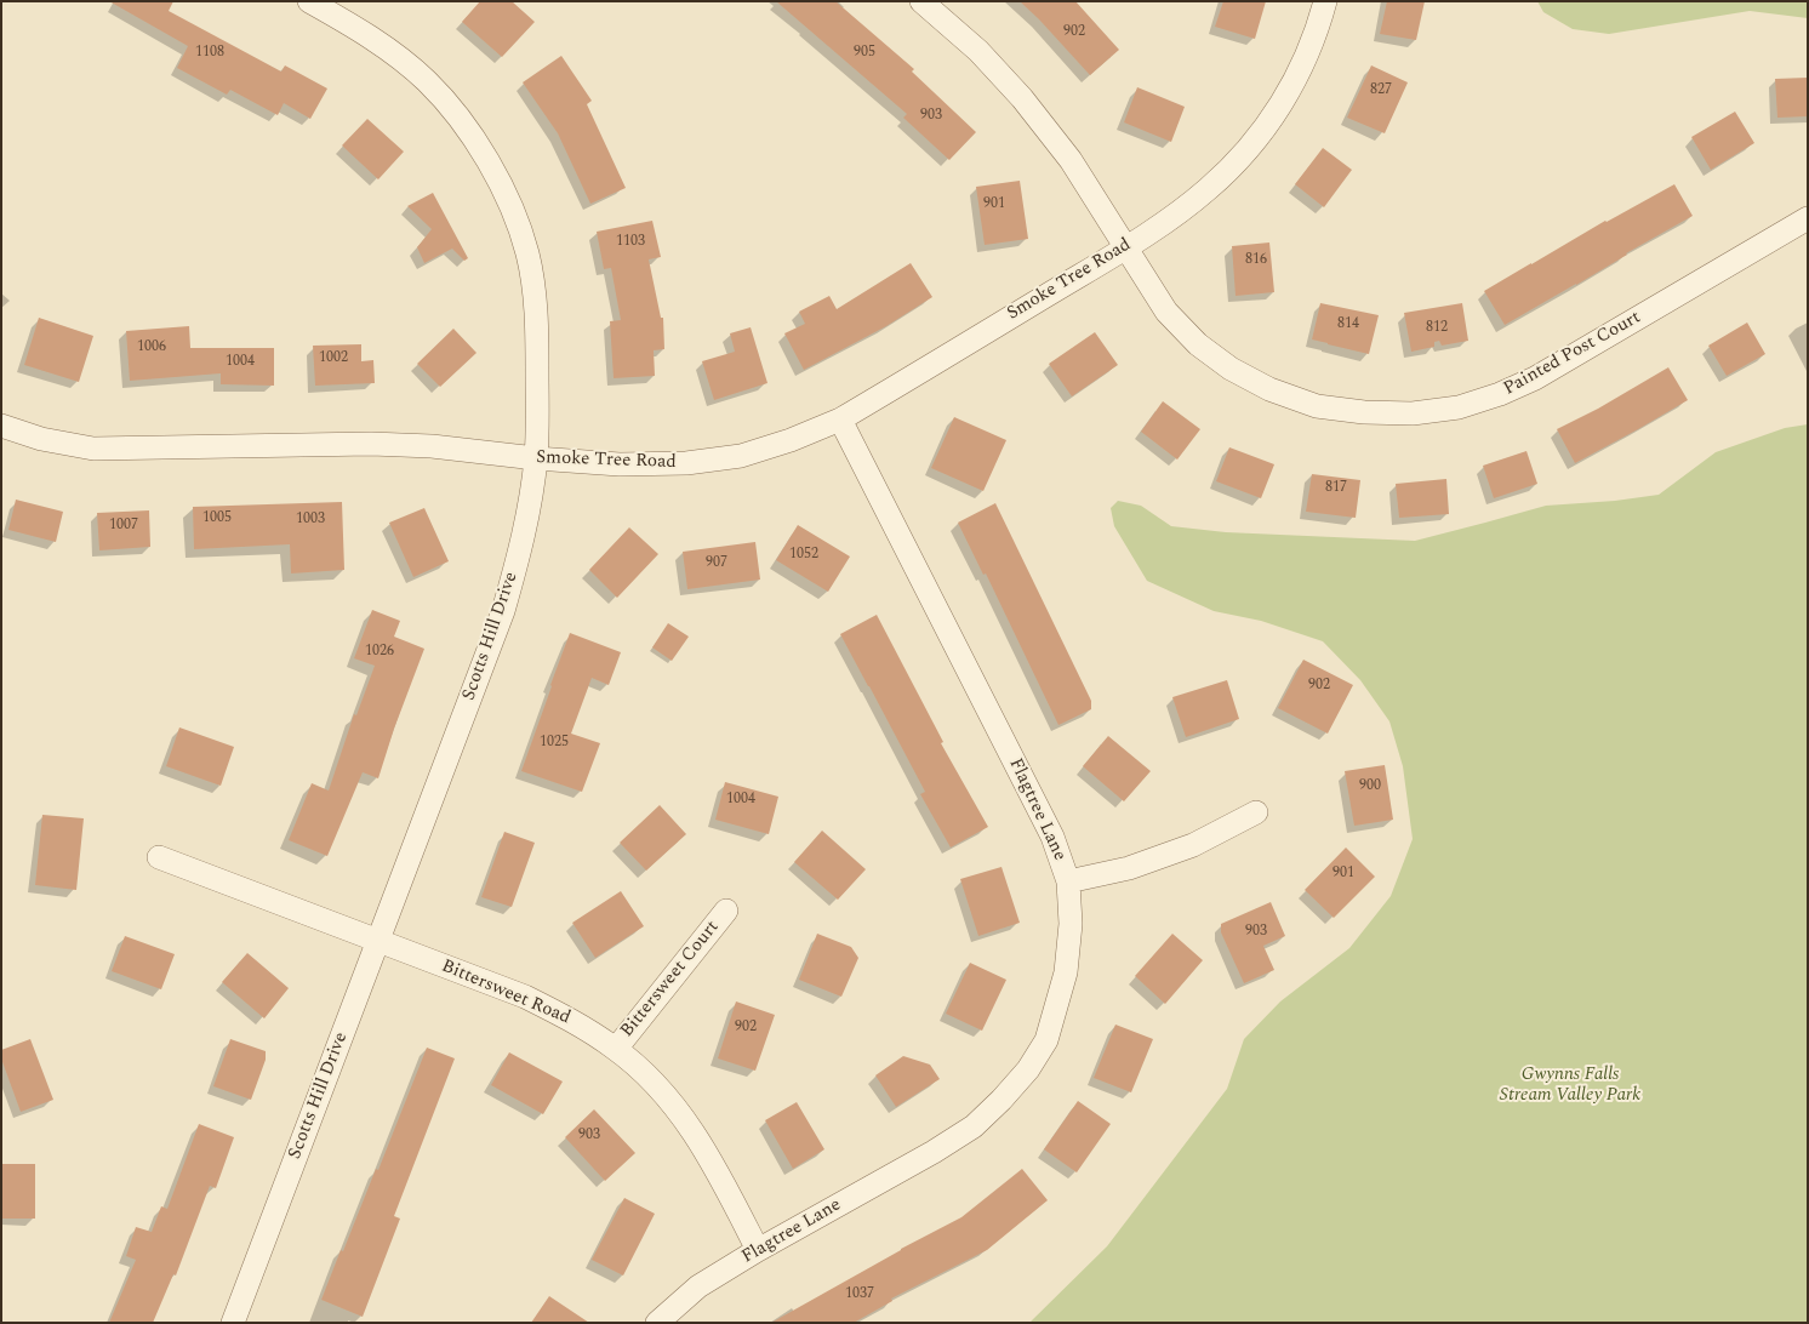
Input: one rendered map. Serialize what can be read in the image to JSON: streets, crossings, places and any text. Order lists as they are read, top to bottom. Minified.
{"streets":{"street":["Smoke Tree Road","Painted Post Court","Scotts Hill Drive","Flagtree Lane","Bittersweet Court","Bittersweet Road"]},"crossings":[["Smoke Tree Road","Painted Post Court"],["Smoke Tree Road","Scotts Hill Drive"],["Smoke Tree Road","Flagtree Lane"],["Scotts Hill Drive","Bittersweet Road"],["Flagtree Lane","Bittersweet Road"],["Bittersweet Court","Bittersweet Road"]],"parks":["Gwynns Falls Stream Valley Park"],"house_numbers":["902","1108","905","827","903","901","1103","816","814","812","1006","1002","1004","817","1005","1003","1007","1052","907","1026","902","1025","900","1004","901","903","902","903","1037"]}
